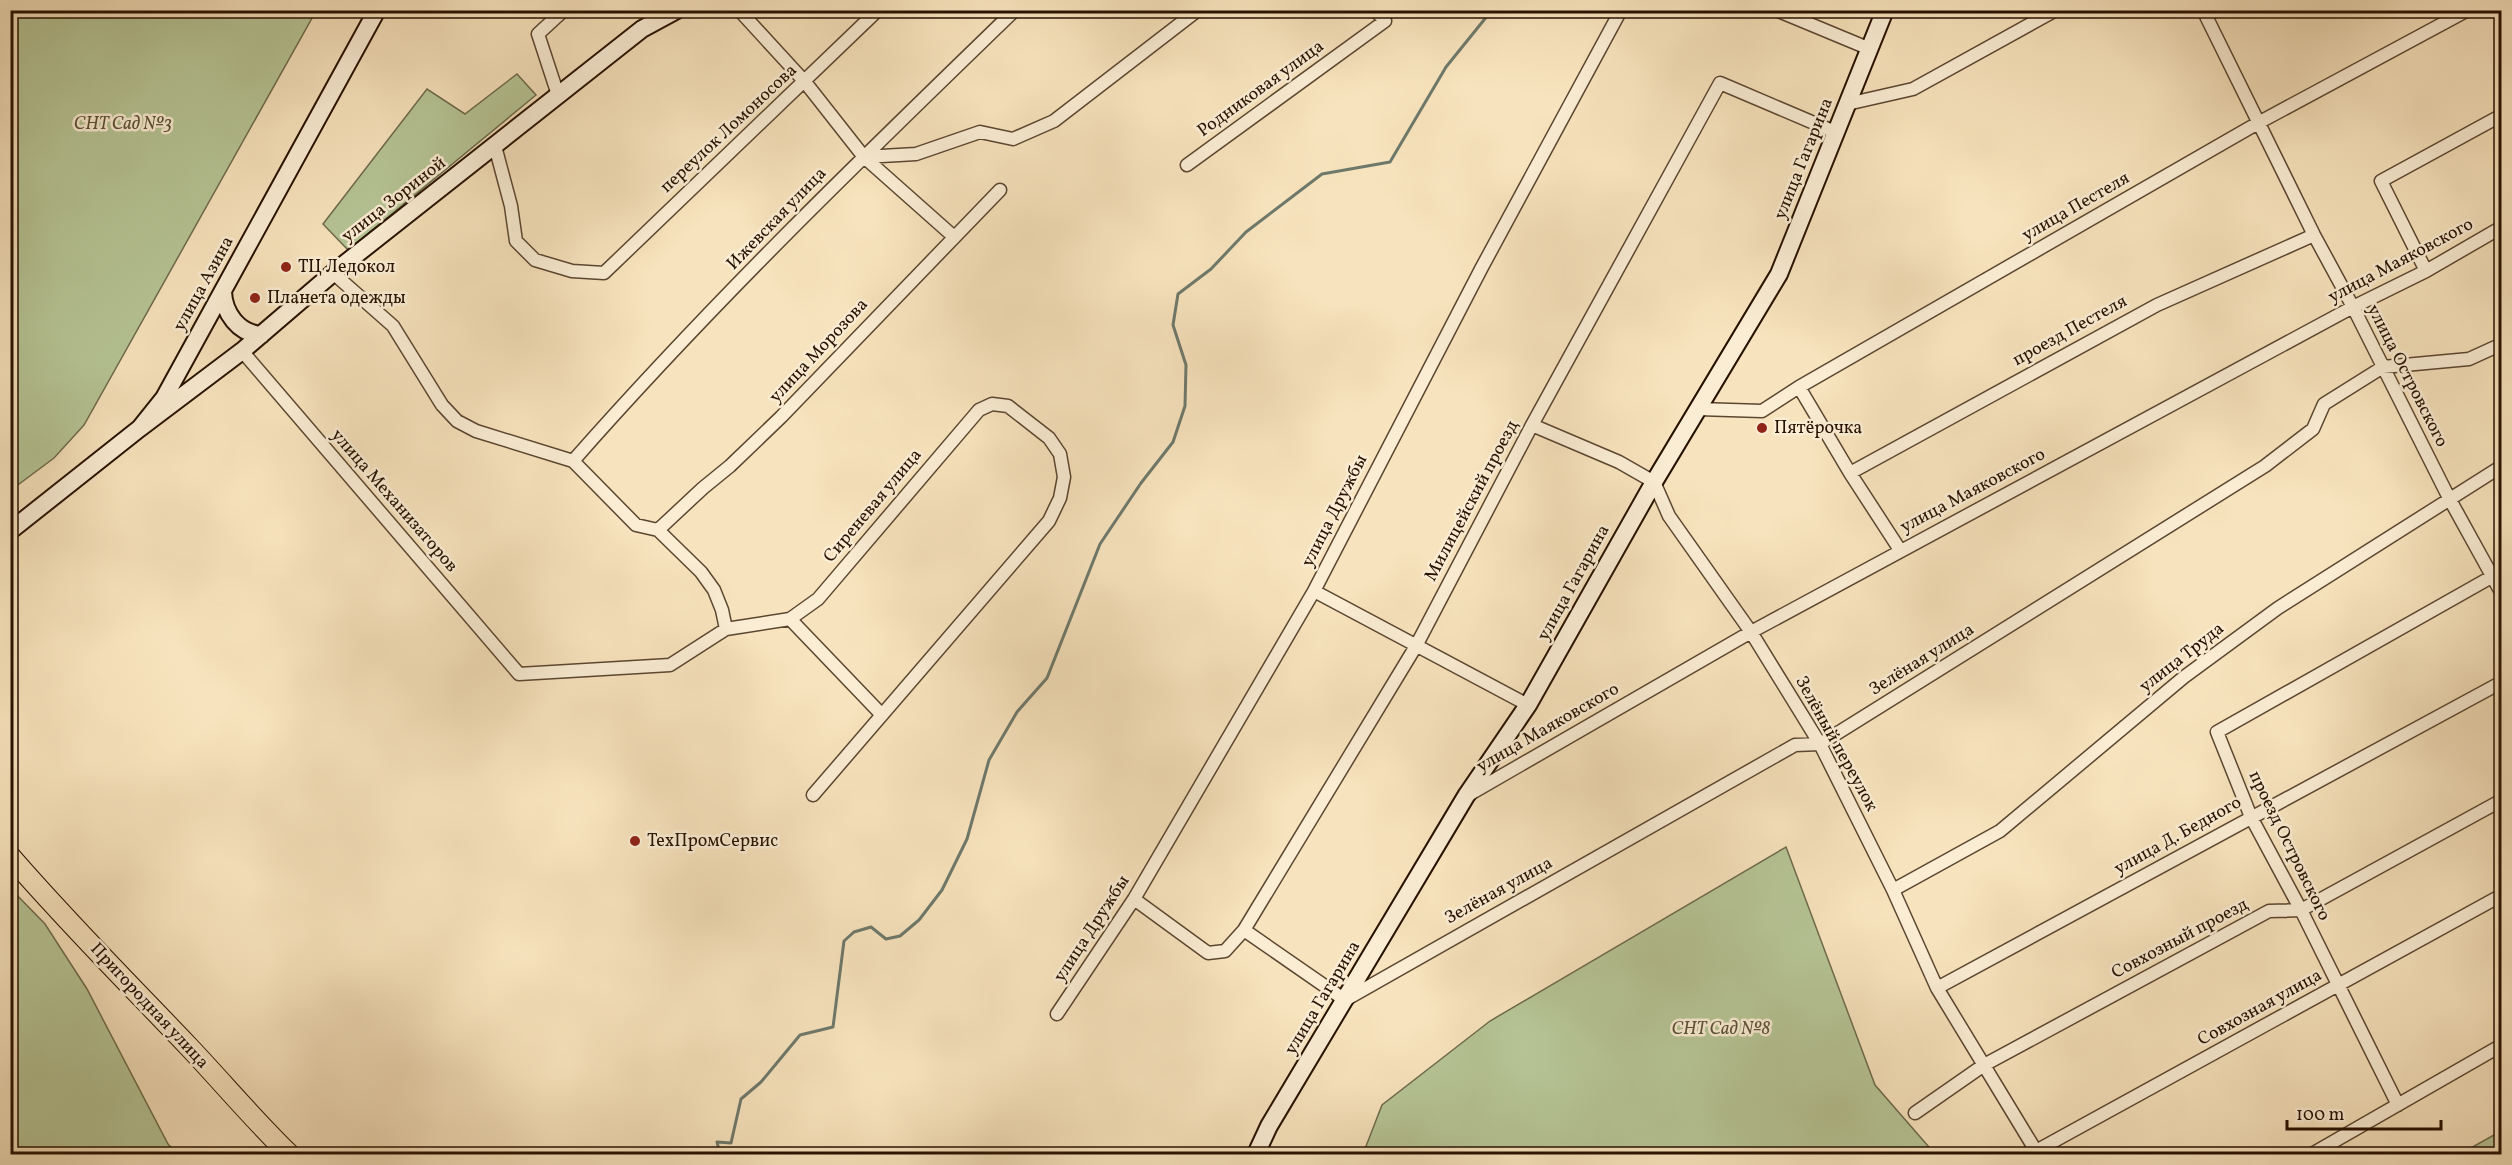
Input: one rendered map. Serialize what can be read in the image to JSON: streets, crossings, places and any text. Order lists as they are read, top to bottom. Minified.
{"streets":{"main road":["улица Гагарина","улица Зориной","улица Азина","Пригородная улица"],"street":["Родниковая улица","переулок Ломоносова","улица Пестеля","Ижевская улица","улица Маяковского","проезд Пестеля","улица Морозова","улица Островского","улица Механизаторов","Милицейский проезд","Сиреневая улица","улица Дружбы","улица Труда","Зелёная улица","Зелёный переулок","улица Д. Бедного","проезд Островского","Совхозный проезд","Совхозная улица"]},"crossings":[["переулок Ломоносова","улица Зориной"],["улица Гагарина","улица Пестеля"],["улица Гагарина","улица Маяковского"],["улица Гагарина","Милицейский проезд"],["улица Гагарина","Зелёная улица"],["улица Гагарина","Зелёный переулок"],["улица Зориной","улица Азина"],["улица Зориной","улица Механизаторов"],["улица Пестеля","улица Островского"],["улица Маяковского","улица Островского"],["улица Маяковского","Зелёный переулок"],["проезд Пестеля","улица Островского"],["улица Островского","улица Труда"],["улица Островского","Зелёная улица"],["улица Островского","проезд Островского"],["Милицейский проезд","улица Дружбы"],["улица Труда","Зелёный переулок"],["Зелёная улица","Зелёный переулок"],["Зелёный переулок","улица Д. Бедного"],["Зелёный переулок","Совхозный проезд"],["Зелёный переулок","Совхозная улица"],["улица Д. Бедного","проезд Островского"],["проезд Островского","Совхозный проезд"],["проезд Островского","Совхозная улица"]],"parks":["СНТ Сад №3","СНТ Сад №8"],"places":["ТЦ Ледокол","Планета одежды","Пятёрочка","ТехПромСервис"],"scale_bar":"100 m"}
